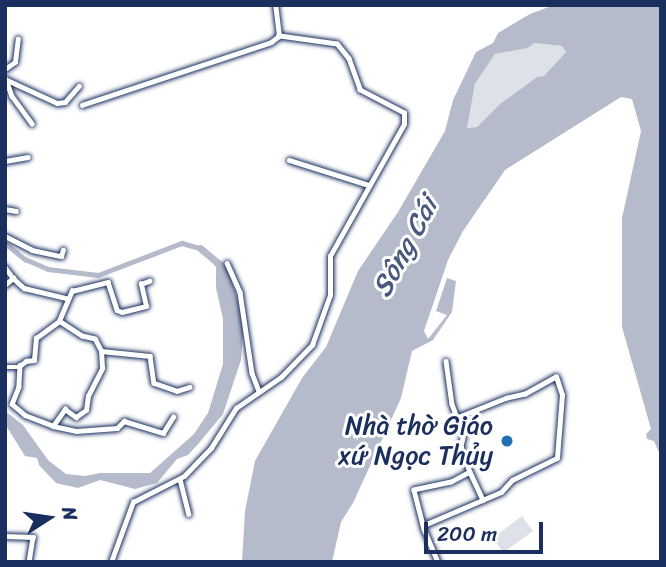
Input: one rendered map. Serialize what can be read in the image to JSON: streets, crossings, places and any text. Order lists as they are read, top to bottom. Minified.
{"water":["Sông Cái"],"places":["Nhà thờ Giáo xứ Ngọc Thủy"],"scale_bar":"200 m","north":"right"}
